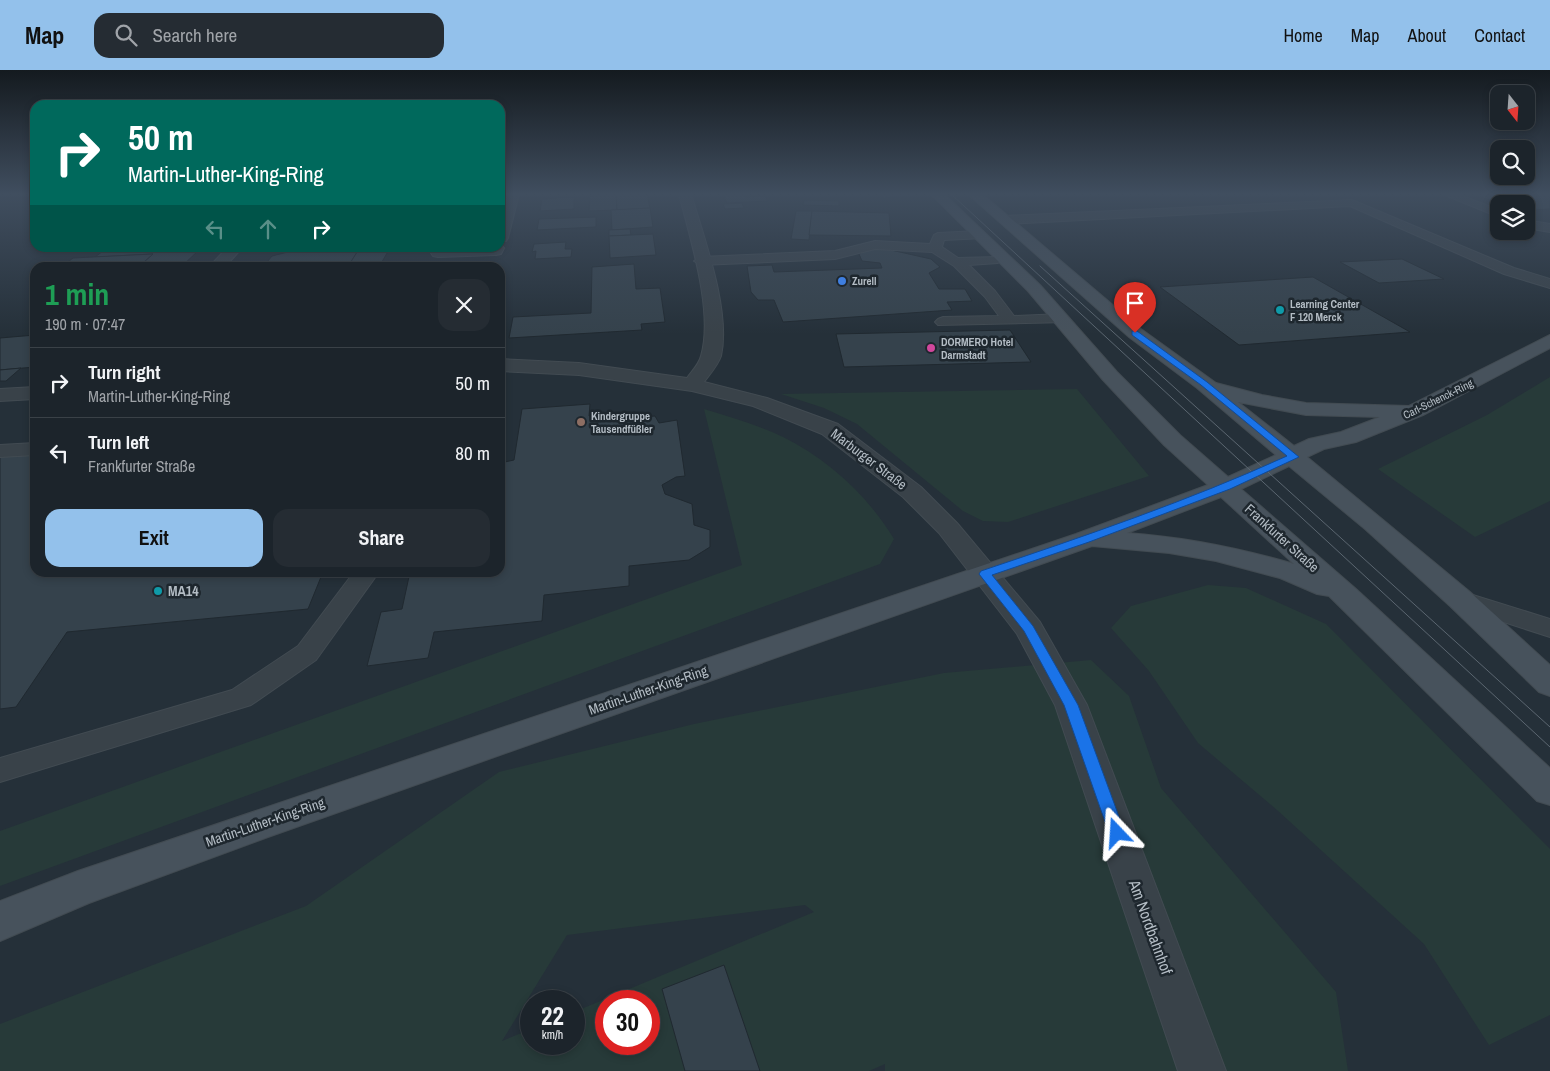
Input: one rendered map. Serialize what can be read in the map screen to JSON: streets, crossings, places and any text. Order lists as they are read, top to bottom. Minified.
{"streets":{"main road":["Carl-Schenck-Ring","Frankfurter Straße","Martin-Luther-King-Ring"],"street":["Marburger Straße","Am Nordbahnhof"]},"crossings":[["Carl-Schenck-Ring","Martin-Luther-King-Ring"],["Marburger Straße","Martin-Luther-King-Ring"],["Marburger Straße","Am Nordbahnhof"],["Frankfurter Straße","Martin-Luther-King-Ring"],["Martin-Luther-King-Ring","Am Nordbahnhof"]],"places":["Zurell","Learning Center F 120 Merck","DORMERO Hotel Darmstadt","Kindergruppe Tausendfüßler","MA14"],"north":"bottom","page":{"header":"Map","search":"Search here","nav":["Home","Map","About","Contact"],"turn":["50 m","Martin-Luther-King-Ring"],"heading":["1 min","190 m · 07:47"],"list":[{"name":"Turn right","note":"Martin-Luther-King-Ring","value":"50 m"},{"name":"Turn left","note":"Frankfurter Straße","value":"80 m"}],"buttons":["Exit","Share"],"speed":"22 km/h","limit":"30"}}
